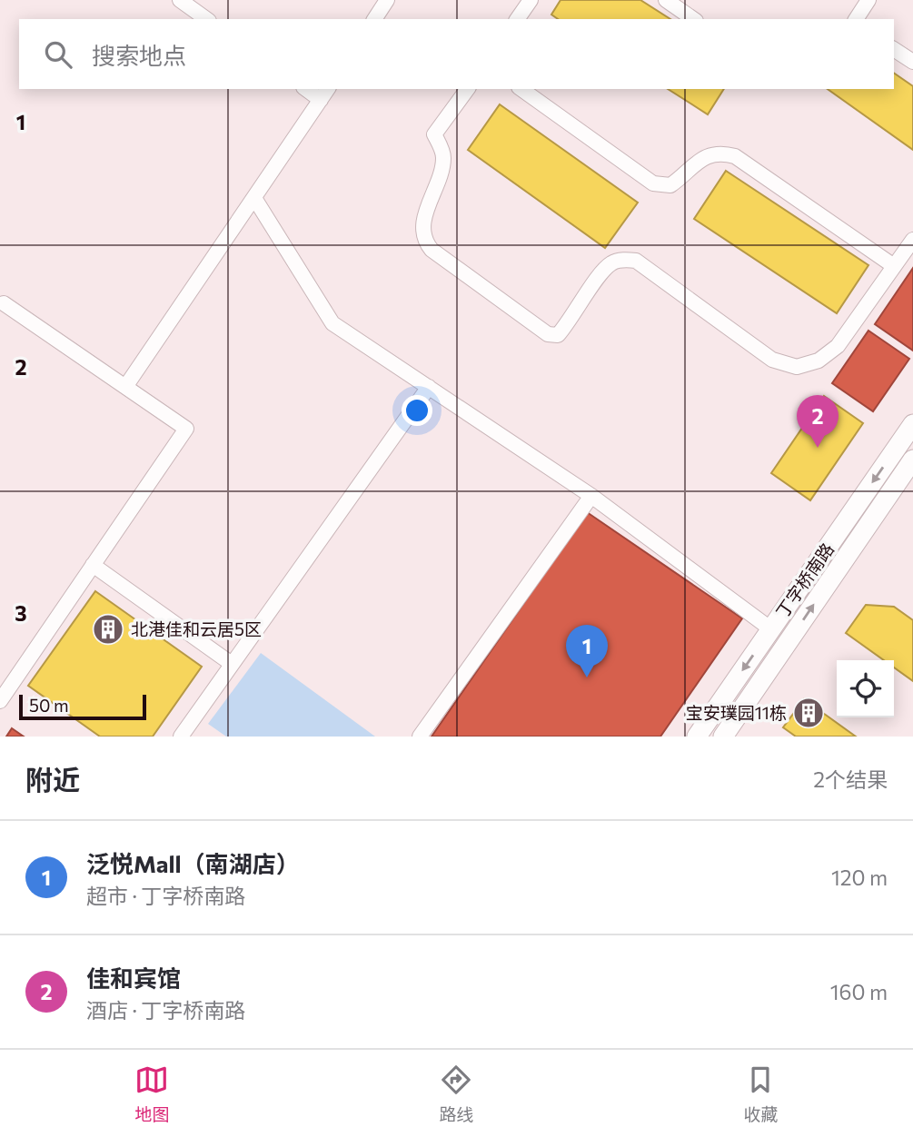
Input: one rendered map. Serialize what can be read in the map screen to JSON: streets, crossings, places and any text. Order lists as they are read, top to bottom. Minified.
{"streets":{"main road":["丁字桥南路"]},"places":{"building":["北港佳和云居5区","宝安璞园11栋"]},"scale_bar":"50 m","page":{"search":"搜索地点","pins":["2","1"],"scale":"50 m","heading":["附近","2个结果"],"list":[{"mark":"1","name":"泛悦Mall（南湖店）","note":"超市 · 丁字桥南路","value":"120 m"},{"mark":"2","name":"佳和宾馆","note":"酒店 · 丁字桥南路","value":"160 m"}],"nav":["地图","路线","收藏"]},"grid":{"rows":["1","2","3"]}}
